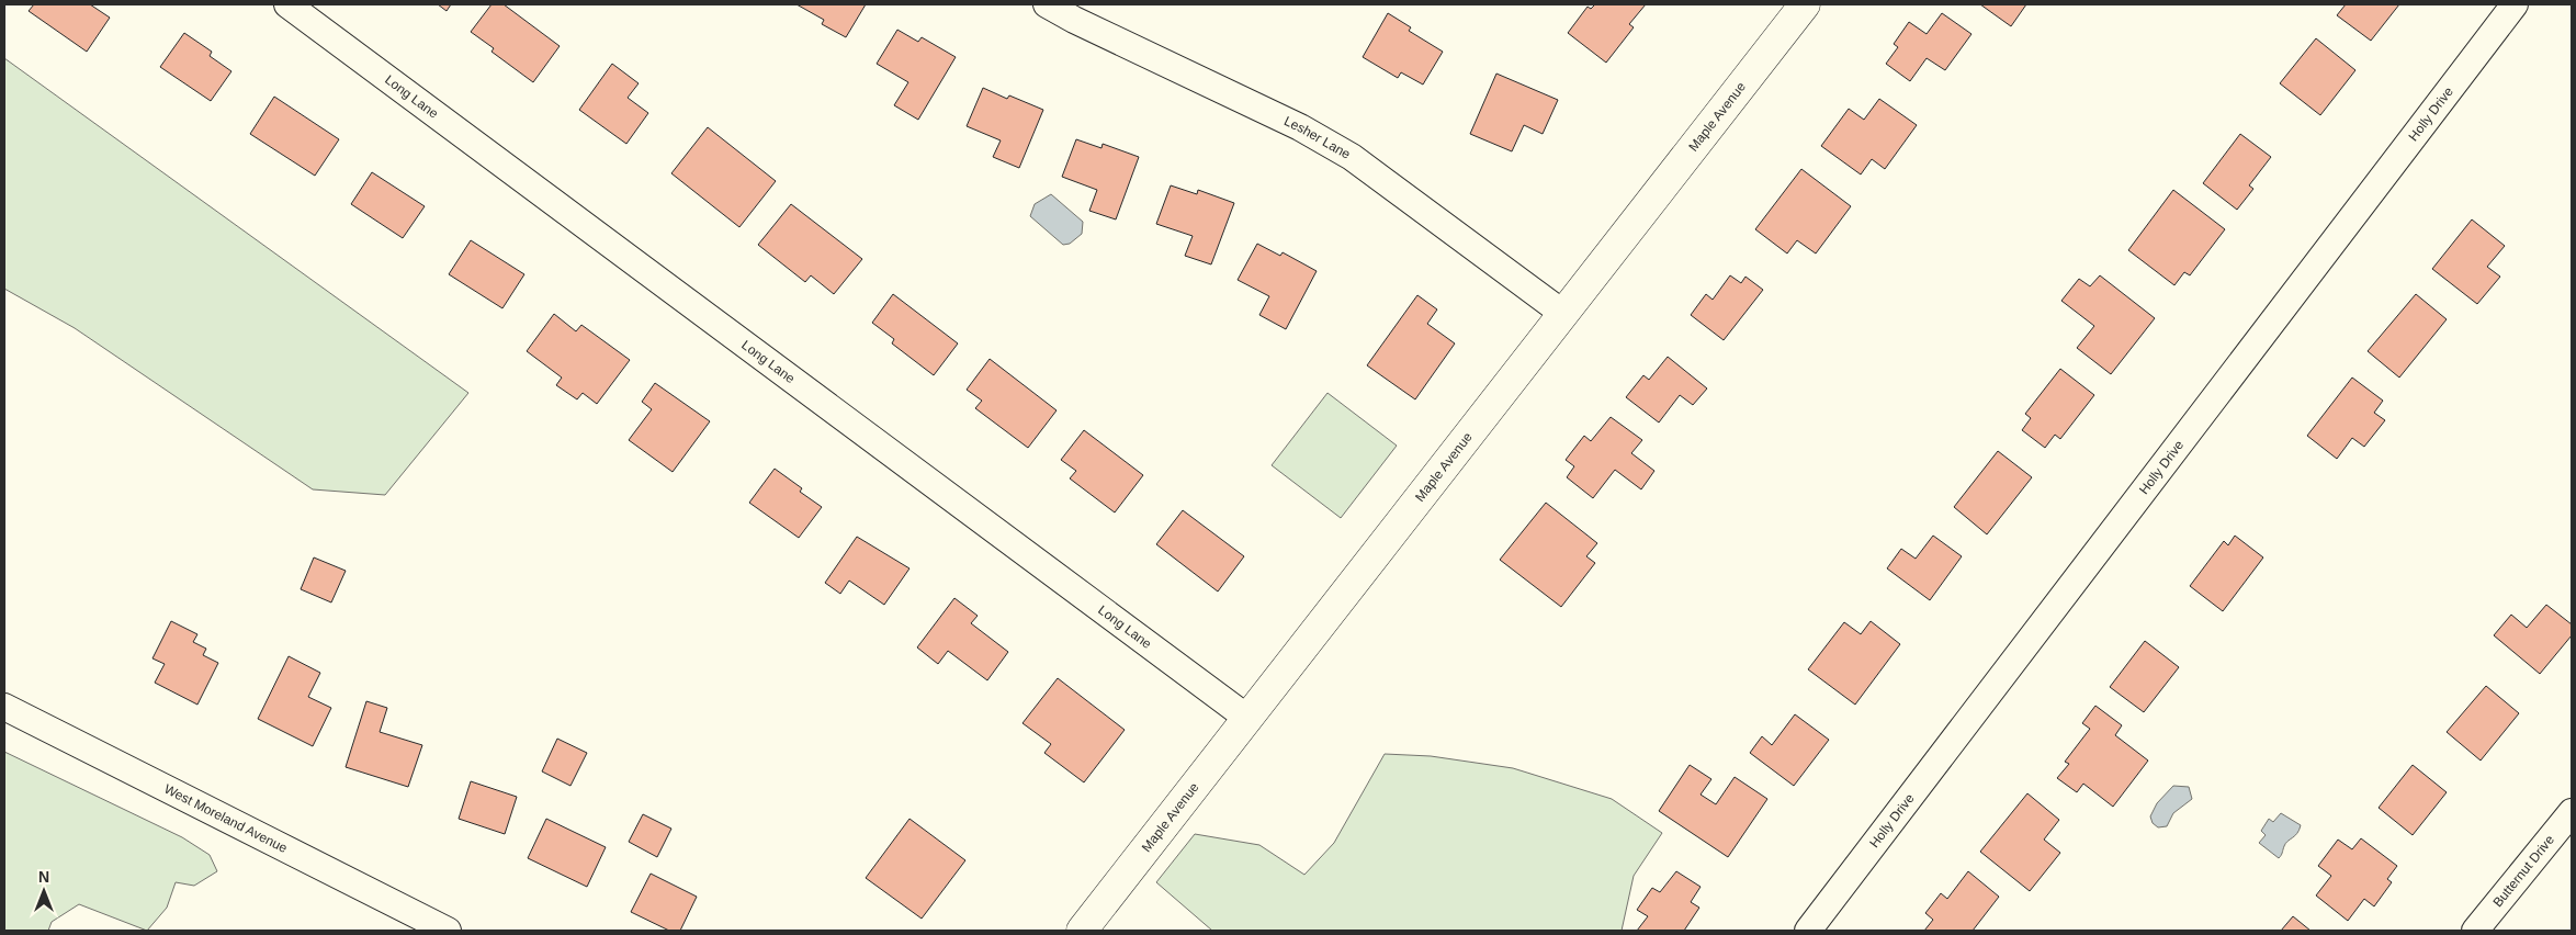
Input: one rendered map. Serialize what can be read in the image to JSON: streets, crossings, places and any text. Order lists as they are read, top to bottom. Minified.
{"streets":{"street":["Long Lane","Holly Drive","Maple Avenue","Lesher Lane","West Moreland Avenue","Butternut Drive"]},"crossings":[["Long Lane","Maple Avenue"],["Maple Avenue","Lesher Lane"]],"north":"top"}
